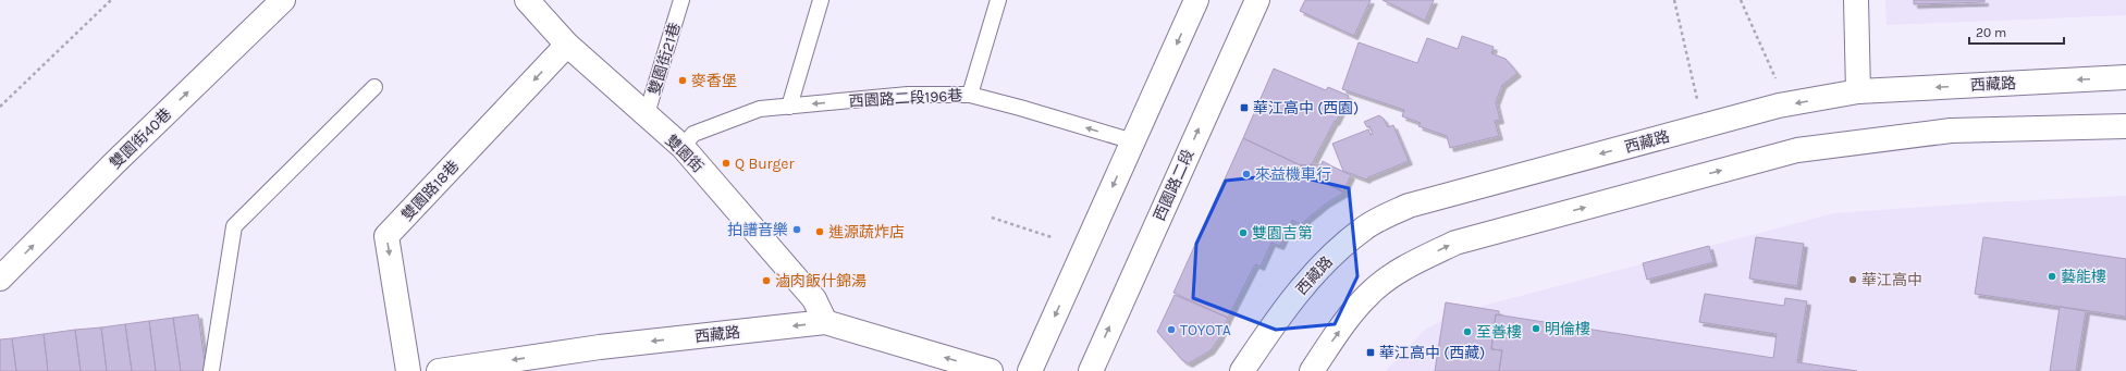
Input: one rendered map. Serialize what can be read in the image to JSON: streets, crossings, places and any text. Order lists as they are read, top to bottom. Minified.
{"streets":{"street":["西藏路","雙園街40巷","雙園街","西園路二段","雙園路18巷"],"lane":["雙園街21巷","西園路二段196巷"]},"crossings":[["雙園街21巷","雙園街"],["西藏路","雙園街"],["西園路二段196巷","雙園街"],["雙園街","雙園路18巷"]],"one_way":["西園路二段196巷","雙園街40巷","雙園路18巷"],"places":{"other":["麥香堡","Q Burger","來益機車行","拍譜音樂","進源蔬炸店","雙園吉第","藝能樓","華江高中","滷肉飯什錦湯","明倫樓","TOYOTA","至善樓"],"transit":["華江高中 (西園)","華江高中 (西藏)"]},"scale_bar":"20 m"}
